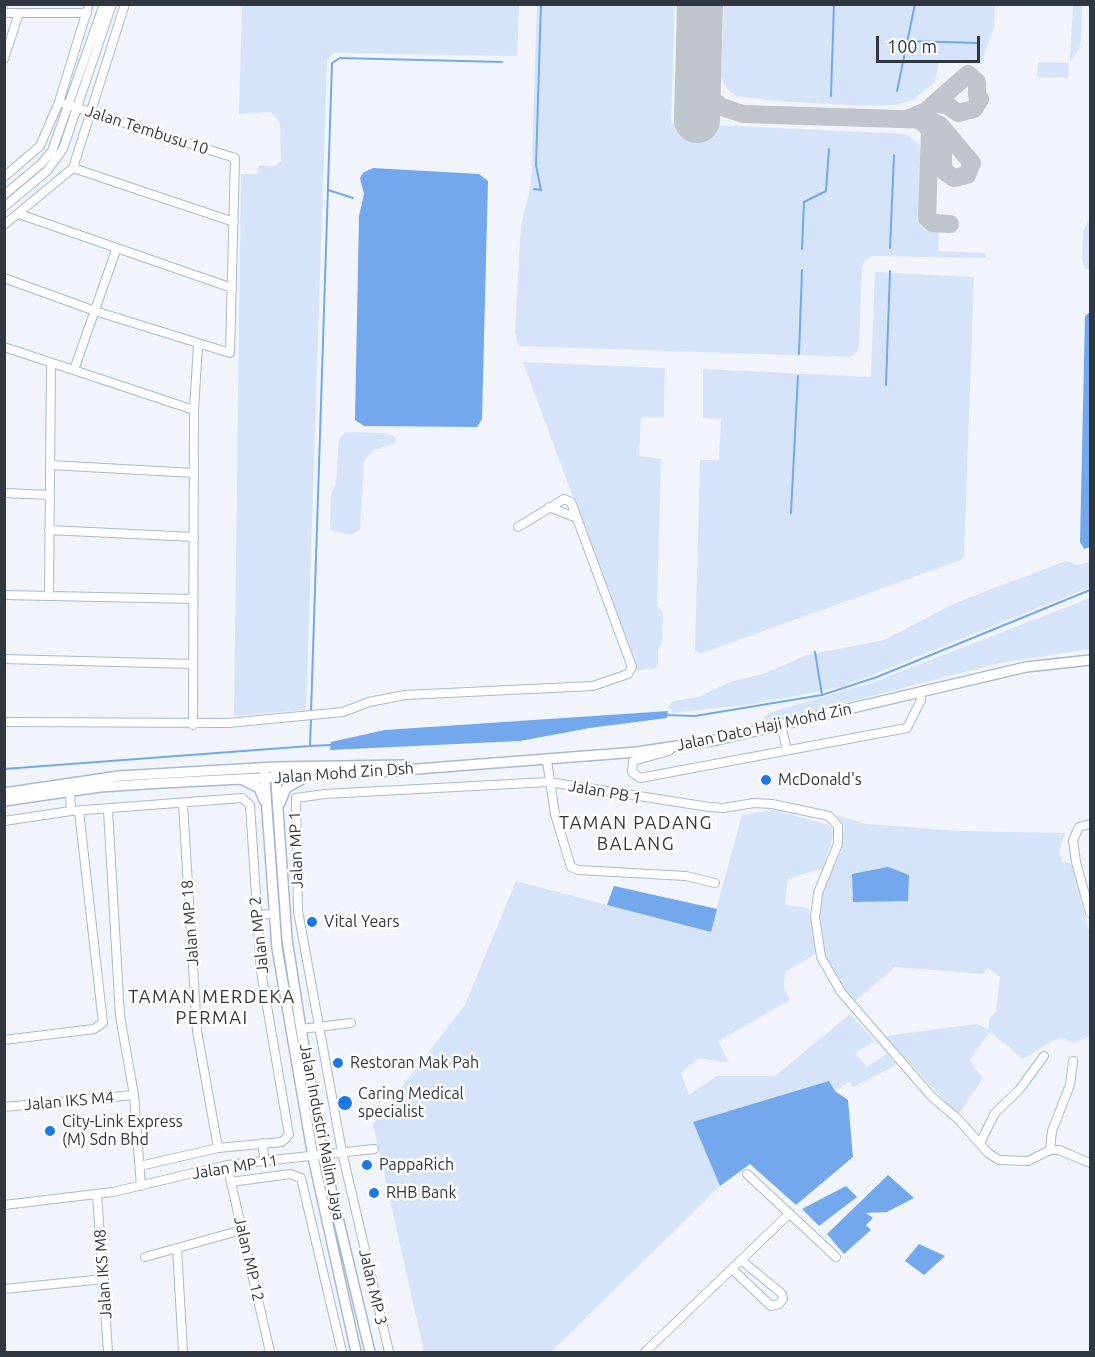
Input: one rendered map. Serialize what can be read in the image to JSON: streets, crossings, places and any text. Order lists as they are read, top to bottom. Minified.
{"streets":{"main road":["Jalan Dato Haji Mohd Zin","Jalan Mohd Zin Dsh","Jalan Industri Malim Jaya"],"street":["Jalan Tembusu 10","Jalan PB 1","Jalan MP 1","Jalan MP 18","Jalan MP 2","Jalan IKS M4","Jalan MP 11","Jalan MP 12","Jalan IKS M8","Jalan MP 3"]},"crossings":[["Jalan Dato Haji Mohd Zin","Jalan Mohd Zin Dsh"],["Jalan Mohd Zin Dsh","Jalan Industri Malim Jaya"],["Jalan PB 1","Jalan MP 1"],["Jalan MP 1","Jalan MP 11"],["Jalan MP 1","Jalan MP 3"],["Jalan MP 18","Jalan MP 2"],["Jalan Industri Malim Jaya","Jalan MP 11"],["Jalan MP 11","Jalan MP 12"],["Jalan MP 11","Jalan IKS M8"],["Jalan MP 11","Jalan MP 3"]],"districts":["TAMAN PADANG BALANG","TAMAN MERDEKA PERMAI"],"places":["McDonald's","Vital Years","Restoran Mak Pah","Caring Medical specialist","City-Link Express (M) Sdn Bhd","PappaRich","RHB Bank"],"scale_bar":"100 m"}
